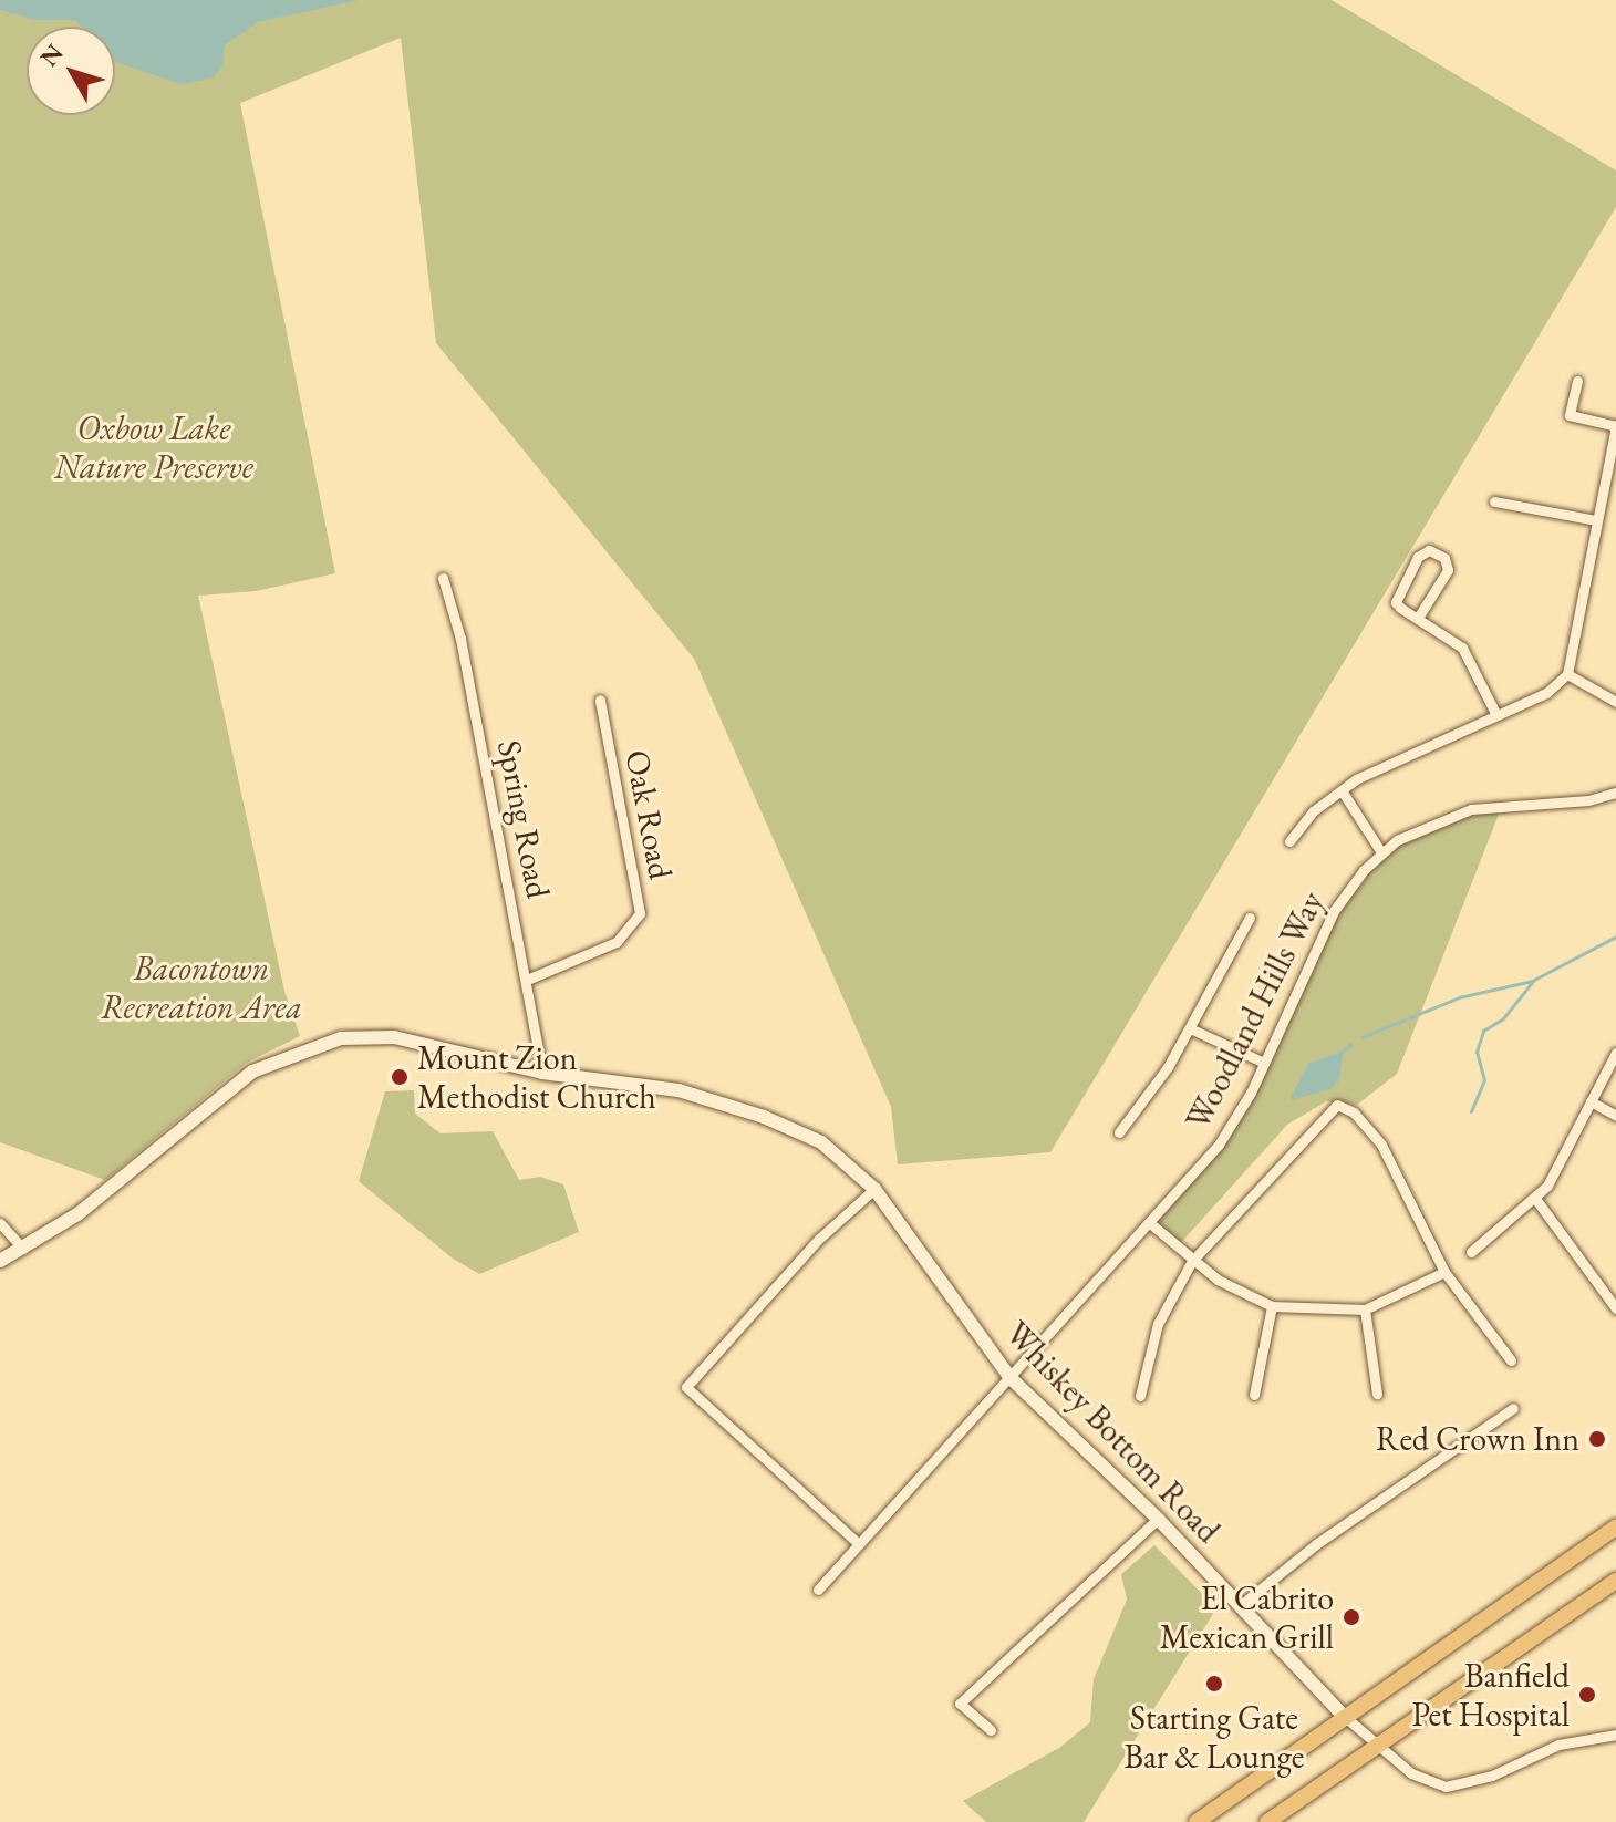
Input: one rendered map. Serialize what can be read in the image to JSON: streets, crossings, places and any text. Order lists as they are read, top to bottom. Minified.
{"streets":{"street":["Oak Road","Spring Road","Woodland Hills Way","Whiskey Bottom Road"]},"crossings":[["Oak Road","Spring Road"],["Spring Road","Whiskey Bottom Road"],["Woodland Hills Way","Whiskey Bottom Road"]],"parks":["Oxbow Lake Nature Preserve","Bacontown Recreation Area"],"places":["Mount Zion Methodist Church","Red Crown Inn","El Cabrito Mexican Grill","Starting Gate Bar & Lounge","Banfield Pet Hospital"],"north":"top left"}
